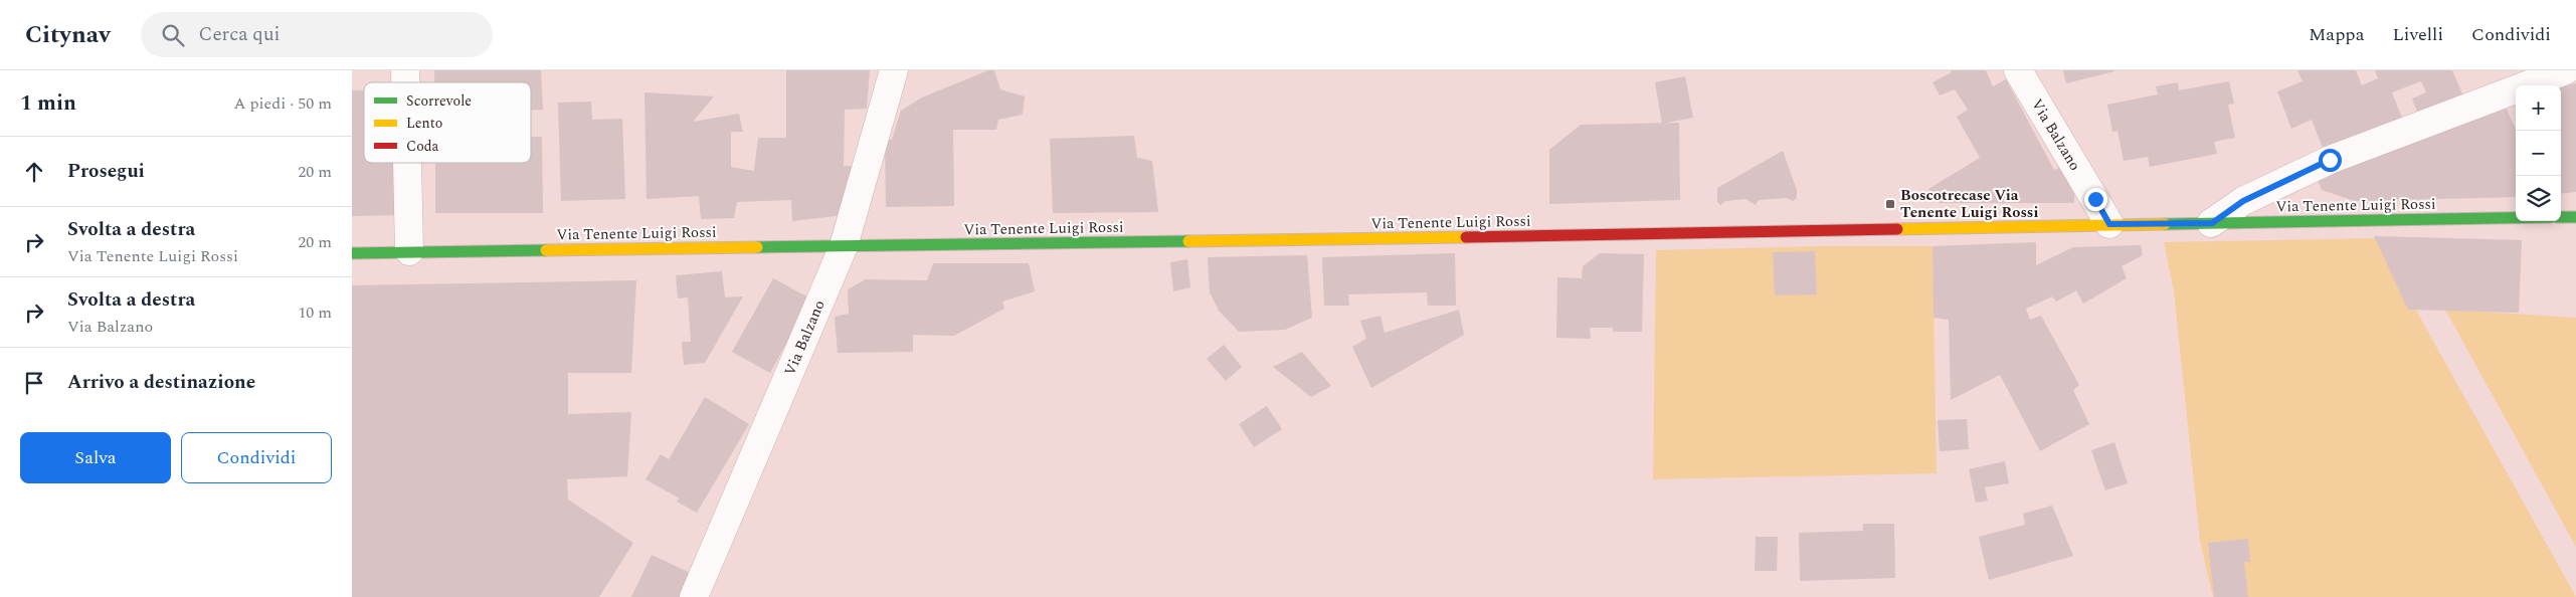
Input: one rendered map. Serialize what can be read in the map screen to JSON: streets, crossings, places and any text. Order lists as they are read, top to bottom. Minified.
{"streets":{"street":["Via Balzano","Via Tenente Luigi Rossi"]},"crossings":[["Via Balzano","Via Tenente Luigi Rossi"]],"places":{"transit":["Boscotrecase Via Tenente Luigi Rossi"]},"legend":["Scorrevole","Lento","Coda"],"page":{"header":"Citynav","search":"Cerca qui","nav":["Mappa","Livelli","Condividi"],"heading":["1 min","A piedi · 50 m"],"map_buttons":["+","−"],"list":[["Prosegui","20 m"],["Svolta a destra","Via Tenente Luigi Rossi","20 m"],["Svolta a destra","Via Balzano","10 m"],"Arrivo a destinazione"],"buttons":["Salva","Condividi"]}}
